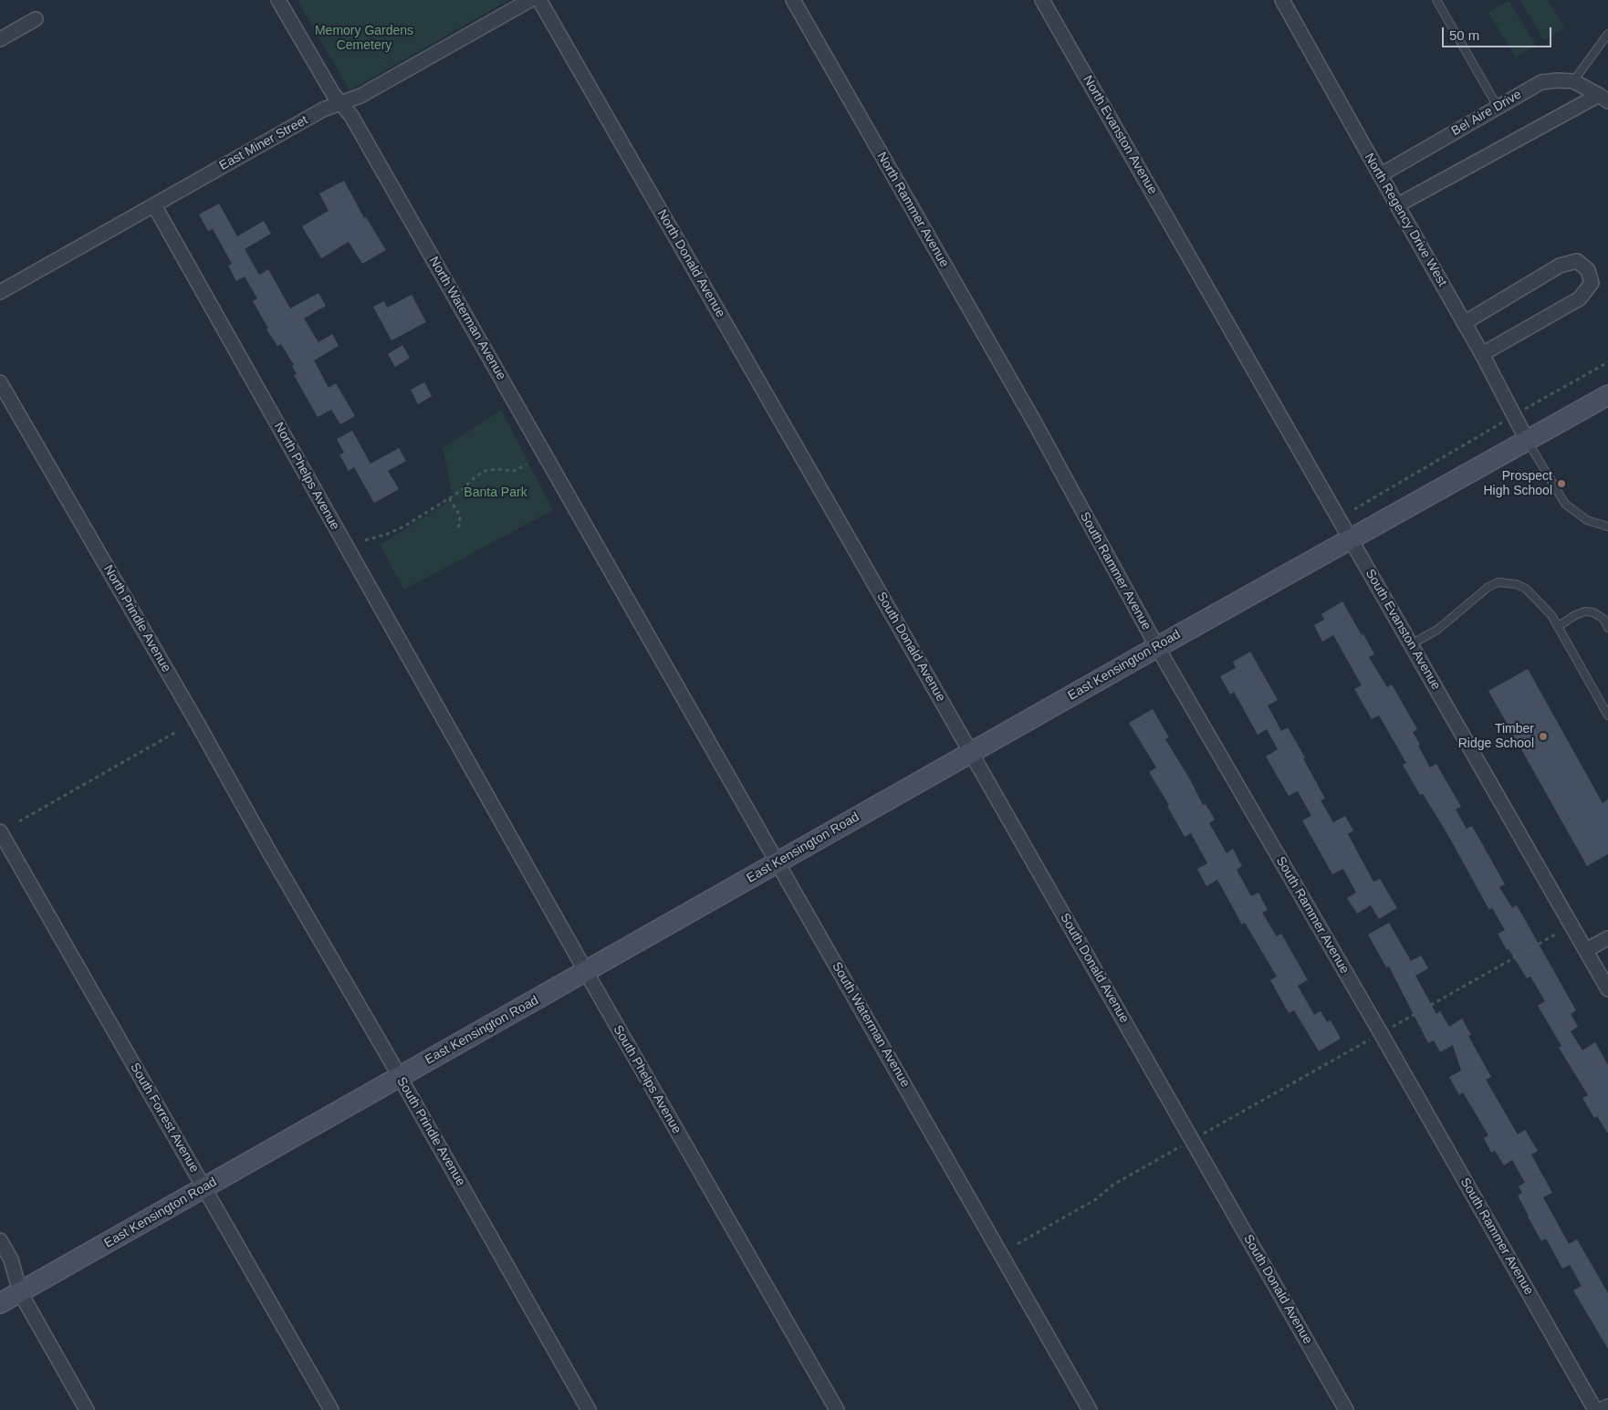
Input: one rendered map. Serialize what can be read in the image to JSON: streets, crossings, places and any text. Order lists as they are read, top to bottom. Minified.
{"streets":{"main road":["East Kensington Road"],"street":["Bel Aire Drive","North Evanston Avenue","East Miner Street","North Rammer Avenue","North Regency Drive West","North Donald Avenue","North Waterman Avenue","North Phelps Avenue","South Rammer Avenue","North Prindle Avenue","South Evanston Avenue","South Donald Avenue","South Waterman Avenue","South Phelps Avenue","South Forrest Avenue","South Prindle Avenue"]},"crossings":[["Bel Aire Drive","North Regency Drive West"],["North Evanston Avenue","South Evanston Avenue"],["East Miner Street","North Waterman Avenue"],["East Miner Street","North Phelps Avenue"],["North Rammer Avenue","South Rammer Avenue"],["North Regency Drive West","East Kensington Road"],["North Donald Avenue","South Donald Avenue"],["North Waterman Avenue","South Waterman Avenue"],["North Phelps Avenue","South Phelps Avenue"],["South Rammer Avenue","East Kensington Road"],["North Prindle Avenue","South Prindle Avenue"],["South Evanston Avenue","East Kensington Road"],["South Donald Avenue","East Kensington Road"],["East Kensington Road","South Waterman Avenue"],["East Kensington Road","South Phelps Avenue"],["East Kensington Road","South Forrest Avenue"],["East Kensington Road","South Prindle Avenue"]],"parks":["Memory Gardens Cemetery","Banta Park"],"places":["Prospect High School","Timber Ridge School"],"scale_bar":"50 m"}
